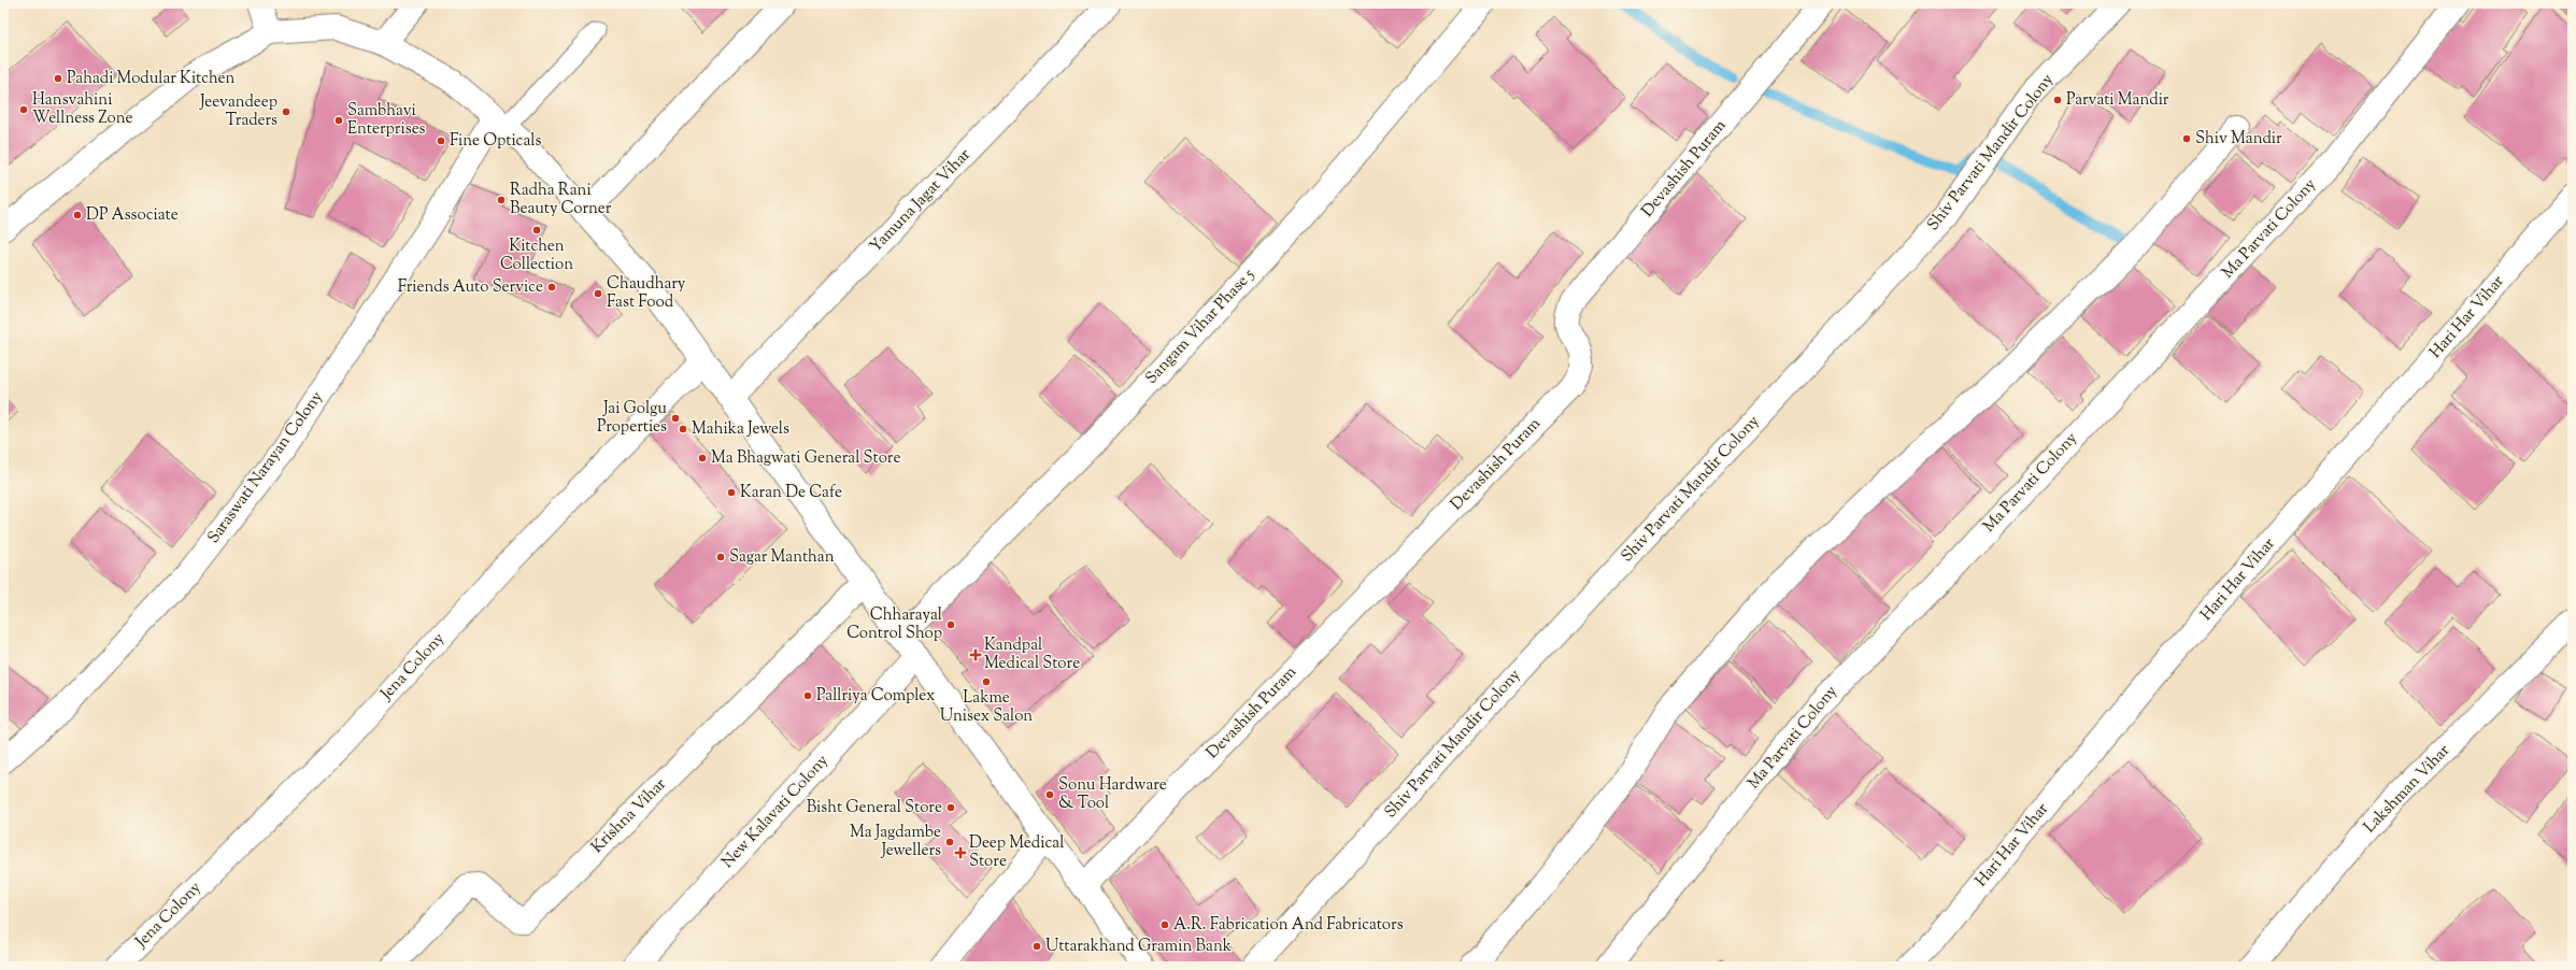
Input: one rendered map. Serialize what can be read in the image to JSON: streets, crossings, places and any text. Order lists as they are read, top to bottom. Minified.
{"streets":{"street":["Shiv Parvati Mandir Colony","Devashish Puram","Yamuna Jagat Vihar","Ma Parvati Colony","Hari Har Vihar","Sangam Vihar Phase 5","Saraswati Narayan Colony","Jena Colony","Lakshman Vihar","New Kalavati Colony","Krishna Vihar"]},"places":{"other":["Pahadi Modular Kitchen","Parvati Mandir","Hansvahini Wellness Zone","Jeevandeep Traders","Sambhavi Enterprises","Shiv Mandir","Fine Opticals","Radha Rani Beauty Corner","DP Associate","Kitchen Collection","Friends Auto Service","Chaudhary Fast Food","Jai Golgu Properties","Mahika Jewels","Ma Bhagwati General Store","Karan De Cafe","Sagar Manthan","Chharayal Control Shop","Lakme Unisex Salon","Pallriya Complex","Sonu Hardware & Tool","Bisht General Store","Ma Jagdambe Jewellers","A.R. Fabrication And Fabricators","Uttarakhand Gramin Bank"],"health":["Kandpal Medical Store","Deep Medical Store"]}}
